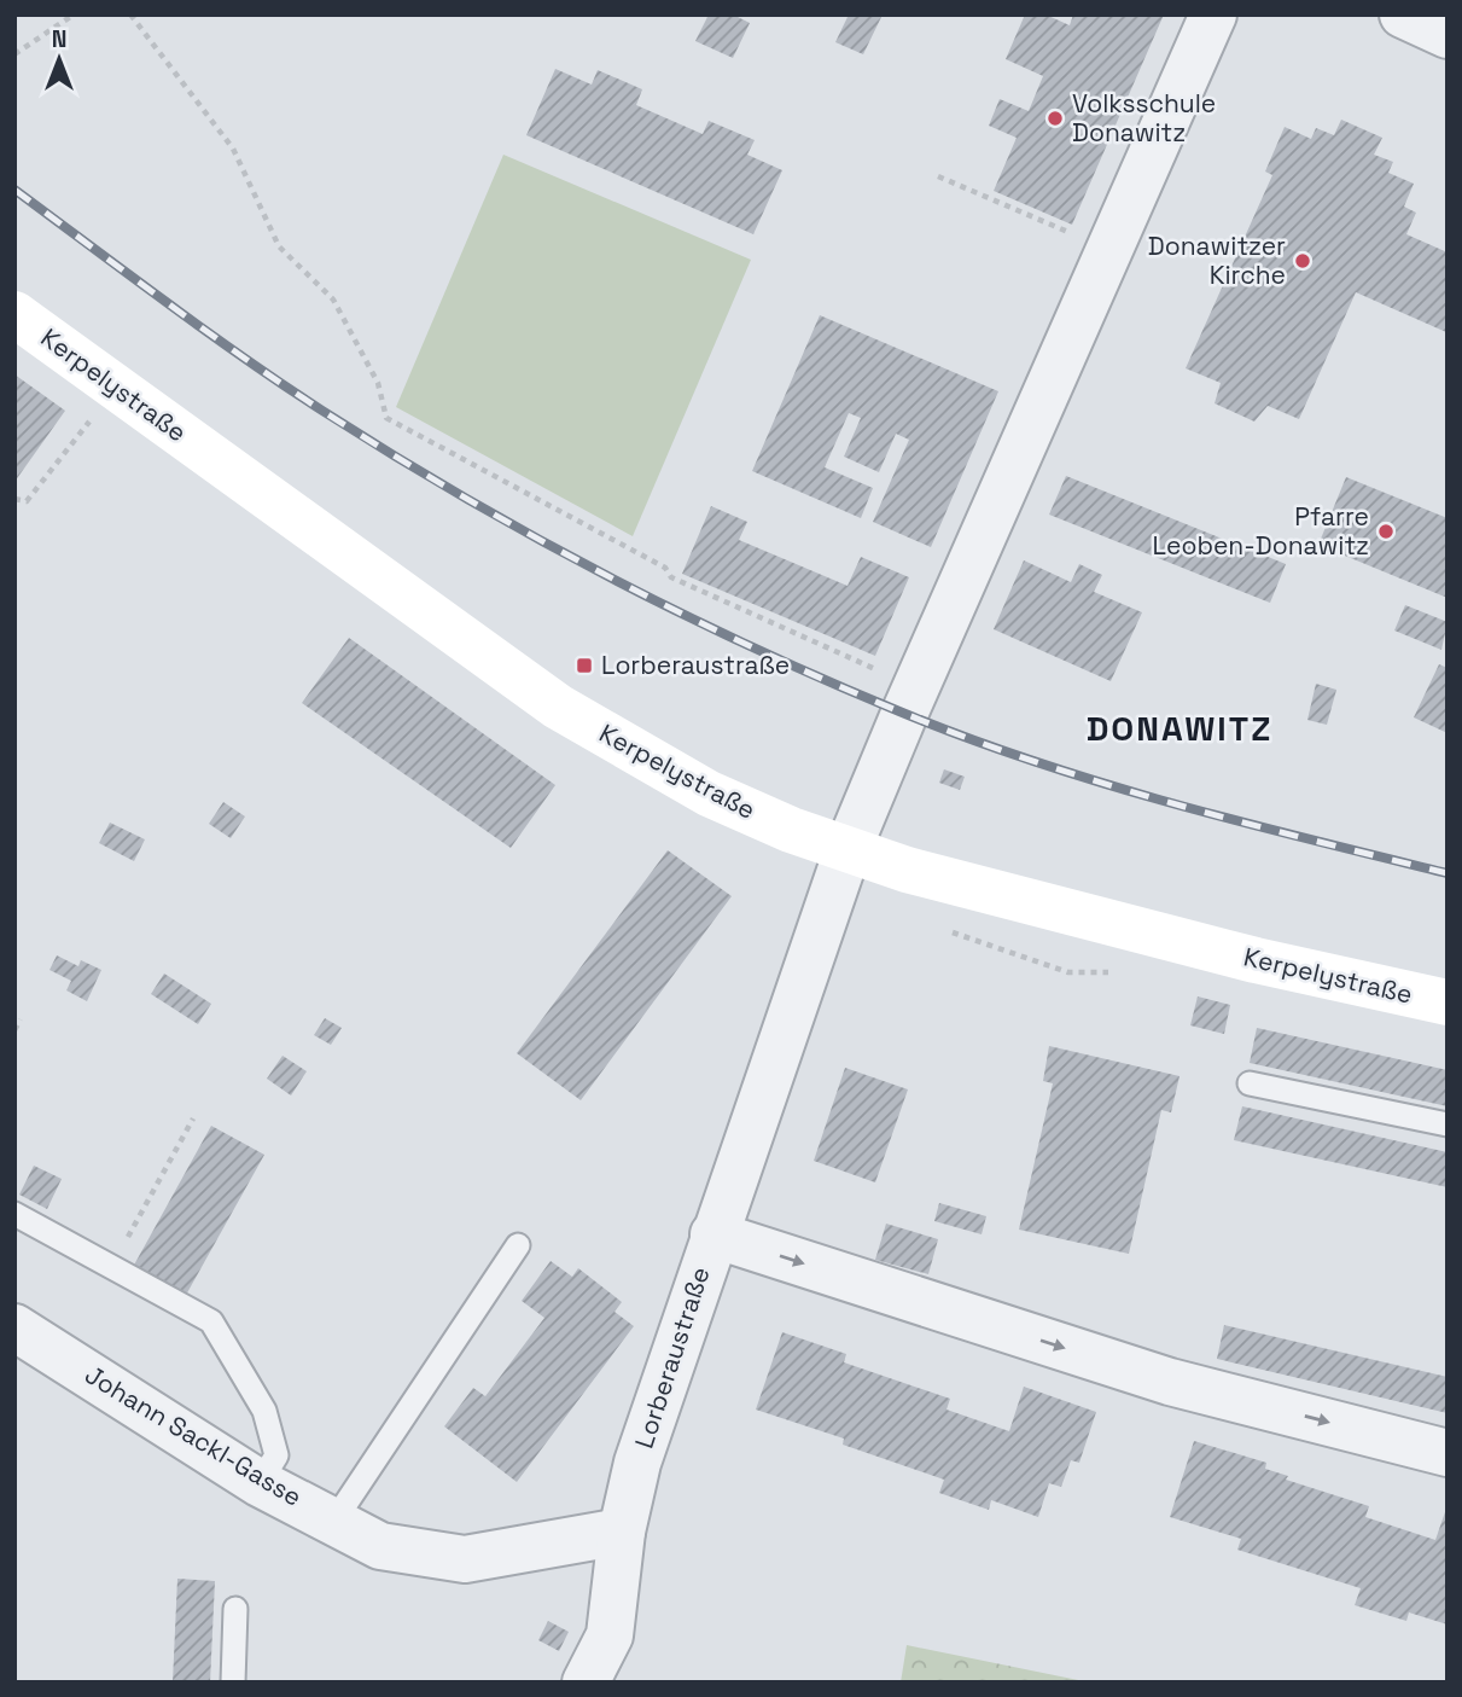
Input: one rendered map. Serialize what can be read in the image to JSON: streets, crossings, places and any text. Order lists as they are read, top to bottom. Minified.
{"streets":{"main road":["Kerpelystraße"],"street":["Lorberaustraße","Johann Sackl-Gasse"]},"crossings":[["Kerpelystraße","Lorberaustraße"],["Lorberaustraße","Johann Sackl-Gasse"]],"districts":["DONAWITZ"],"places":{"other":["Volksschule Donawitz","Donawitzer Kirche","Pfarre Leoben-Donawitz"],"transit":["Lorberaustraße"]},"north":"top"}
